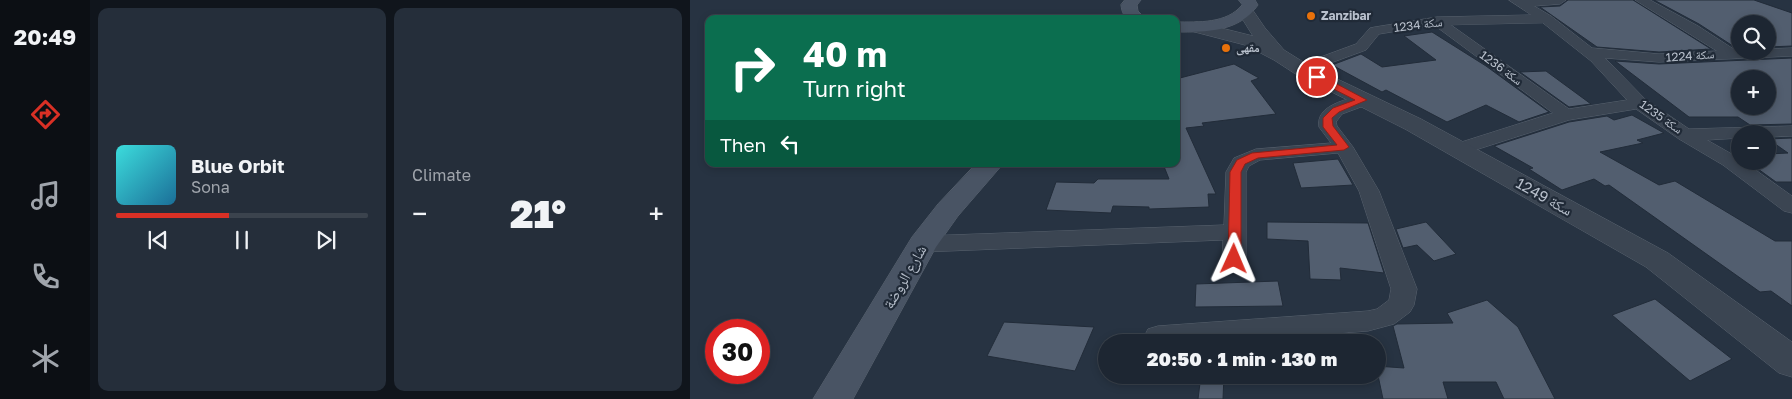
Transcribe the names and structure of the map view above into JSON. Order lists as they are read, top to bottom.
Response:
{
  "streets": {
    "main road": ["شارع الروضة"],
    "street": [
      "سكة 1234",
      "سكة 1224",
      "سكة 1236",
      "سكة 1235",
      "سكة 1249"
    ]
  },
  "crossings": [
    ["سكة 1234", "سكة 1236"],
    ["سكة 1234", "سكة 1235"],
    ["سكة 1234", "سكة 1249"],
    ["سكة 1224", "سكة 1235"]
  ],
  "places": ["Zanzibar", "مقهى"],
  "page": {
    "tabs": "20:49",
    "tile": "Climate",
    "map_buttons": ["+", "−"],
    "turn": ["40 m", "Turn right"],
    "then": "Then",
    "song": ["Blue Orbit", "Sona"],
    "heat": ["−", "21°", "+"],
    "limit": "30",
    "trip": "20:50 · 1 min · 130 m"
  }
}
